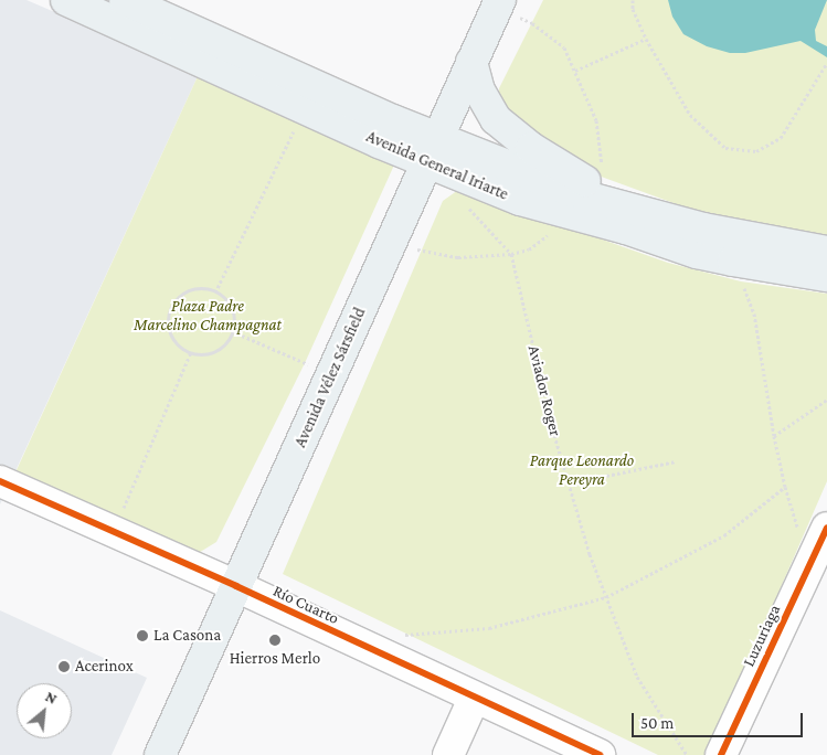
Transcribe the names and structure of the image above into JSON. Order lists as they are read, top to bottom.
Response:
{
  "streets": {
    "main road": ["Avenida General Iriarte", "Avenida Vélez Sársfield"],
    "street": ["Río Cuarto", "Luzuriaga"],
    "path": ["Aviador Roger"]
  },
  "crossings": [
    ["Avenida General Iriarte", "Avenida Vélez Sársfield"],
    ["Avenida General Iriarte", "Aviador Roger"],
    ["Avenida Vélez Sársfield", "Río Cuarto"]
  ],
  "parks": ["Plaza Padre Marcelino Champagnat", "Parque Leonardo Pereyra"],
  "places": ["La Casona", "Hierros Merlo", "Acerinox"],
  "scale_bar": "50 m",
  "north": "top right"
}
